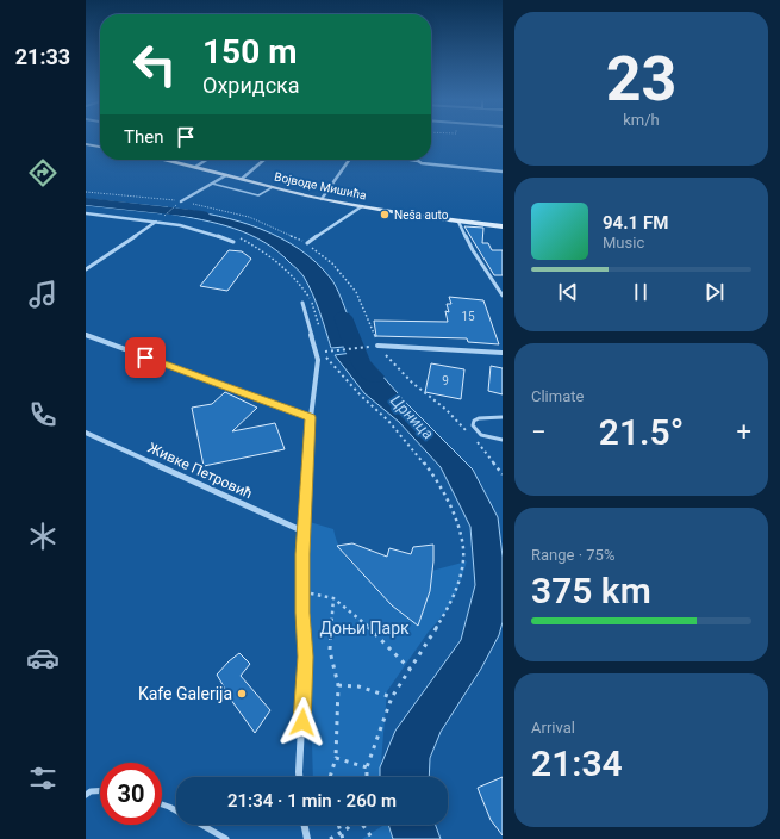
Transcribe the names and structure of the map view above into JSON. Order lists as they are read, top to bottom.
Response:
{
  "streets": {
    "main road": ["Војводе Мишића"],
    "street": ["Живке Петровић"]
  },
  "water": ["Црница"],
  "parks": ["Доњи Парк"],
  "places": ["Neša auto", "Kafe Galerija"],
  "house_numbers": ["15", "9"],
  "page": {
    "tabs": "21:33",
    "tile": [
      ["23", "km/h"],
      "Climate",
      ["Range · 75%", "375 km"],
      ["Arrival", "21:34"]
    ],
    "turn": ["150 m", "Охридска"],
    "then": "Then",
    "song": ["94.1 FM", "Music"],
    "heat": ["−", "21.5°", "+"],
    "limit": "30",
    "trip": "21:34 · 1 min · 260 m"
  }
}
